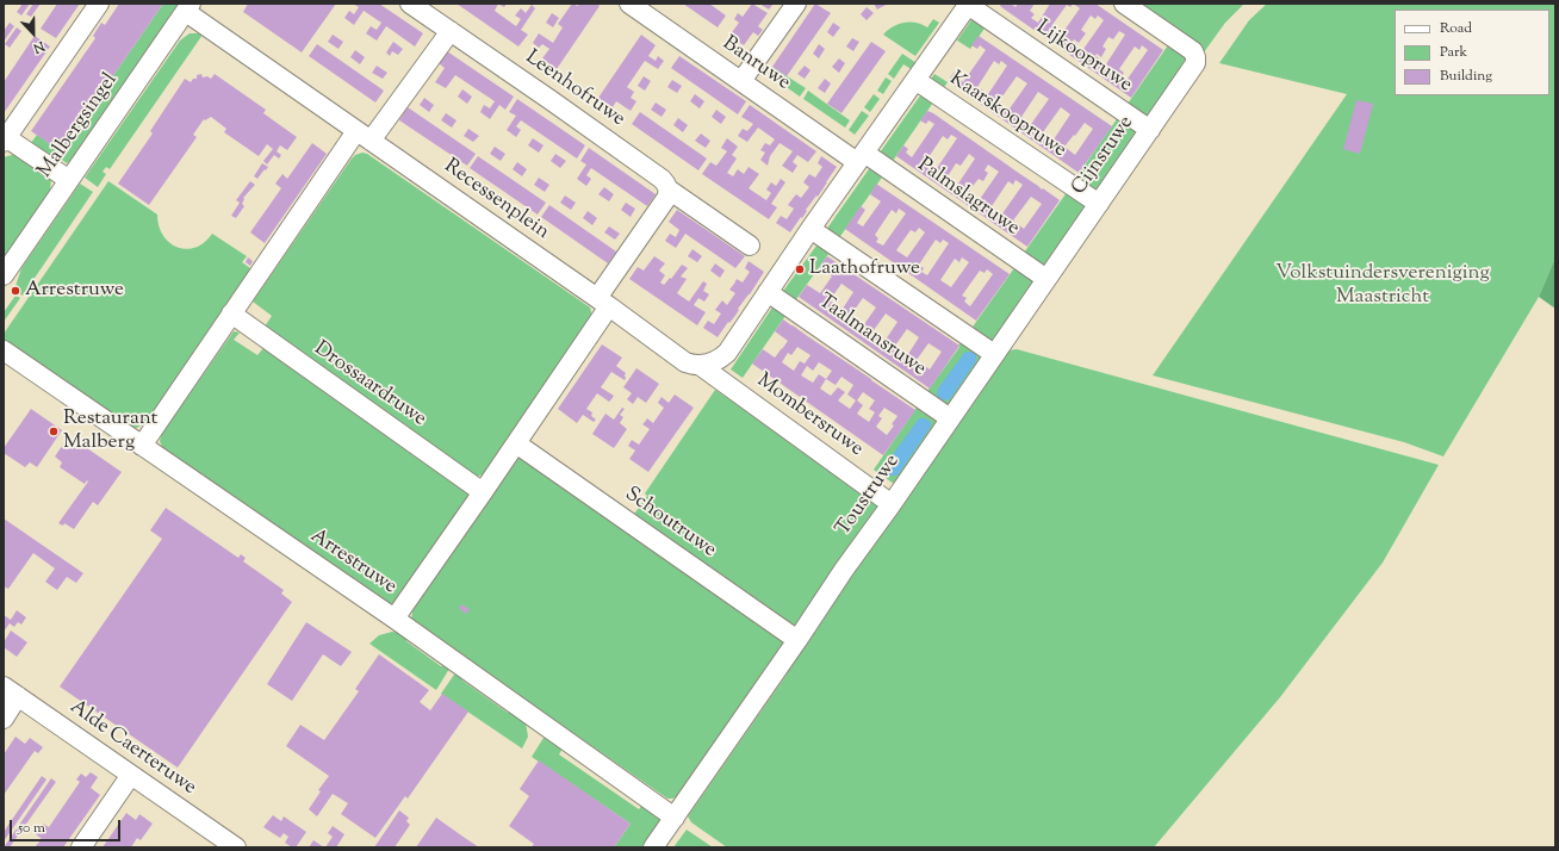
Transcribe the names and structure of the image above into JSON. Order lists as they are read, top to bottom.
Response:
{
  "streets": {
    "street": [
      "Lijkoopruwe",
      "Banruwe",
      "Leenhofruwe",
      "Kaarskoopruwe",
      "Malbergsingel",
      "Cijnsruwe",
      "Palmslagruwe",
      "Recessenplein",
      "Taalmansruwe",
      "Drossaardruwe",
      "Mombersruwe",
      "Toustruwe",
      "Schoutruwe",
      "Arrestruwe",
      "Alde Caerteruwe"
    ]
  },
  "crossings": [
    ["Lijkoopruwe", "Cijnsruwe"],
    ["Banruwe", "Palmslagruwe"],
    ["Kaarskoopruwe", "Cijnsruwe"],
    ["Malbergsingel", "Recessenplein"],
    ["Cijnsruwe", "Palmslagruwe"],
    ["Cijnsruwe", "Toustruwe"],
    ["Recessenplein", "Mombersruwe"],
    ["Taalmansruwe", "Toustruwe"],
    ["Mombersruwe", "Toustruwe"],
    ["Toustruwe", "Schoutruwe"],
    ["Toustruwe", "Arrestruwe"]
  ],
  "parks": ["Volkstuindersvereniging Maastricht"],
  "places": ["Laathofruwe", "Arrestruwe", "Restaurant Malberg"],
  "legend": ["Road", "Park", "Building"],
  "scale_bar": "50 m",
  "north": "bottom"
}
